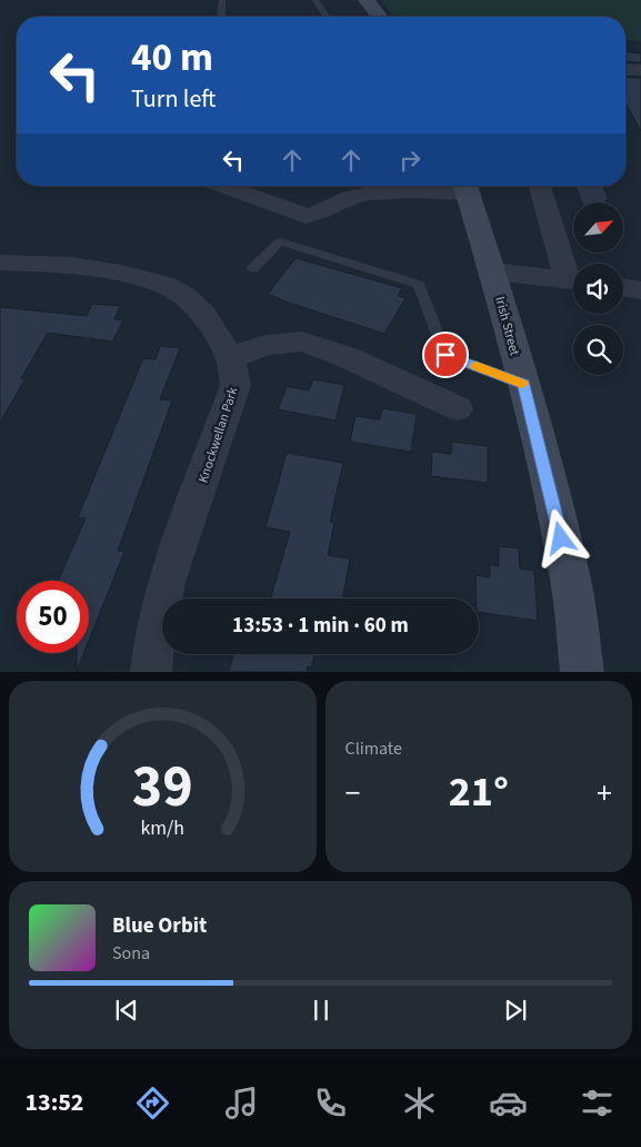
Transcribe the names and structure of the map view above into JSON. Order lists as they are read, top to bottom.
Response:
{
  "streets": {
    "main road": ["Irish Street"],
    "street": ["Knockwellan Park"]
  },
  "north": "top right",
  "page": {
    "turn": ["40 m", "Turn left"],
    "limit": "50",
    "trip": "13:53 · 1 min · 60 m",
    "tile": "Climate",
    "heat": ["−", "21°", "+"],
    "song": ["Blue Orbit", "Sona"],
    "tabs": "13:52",
    "gauge": ["39", "km/h"]
  }
}
